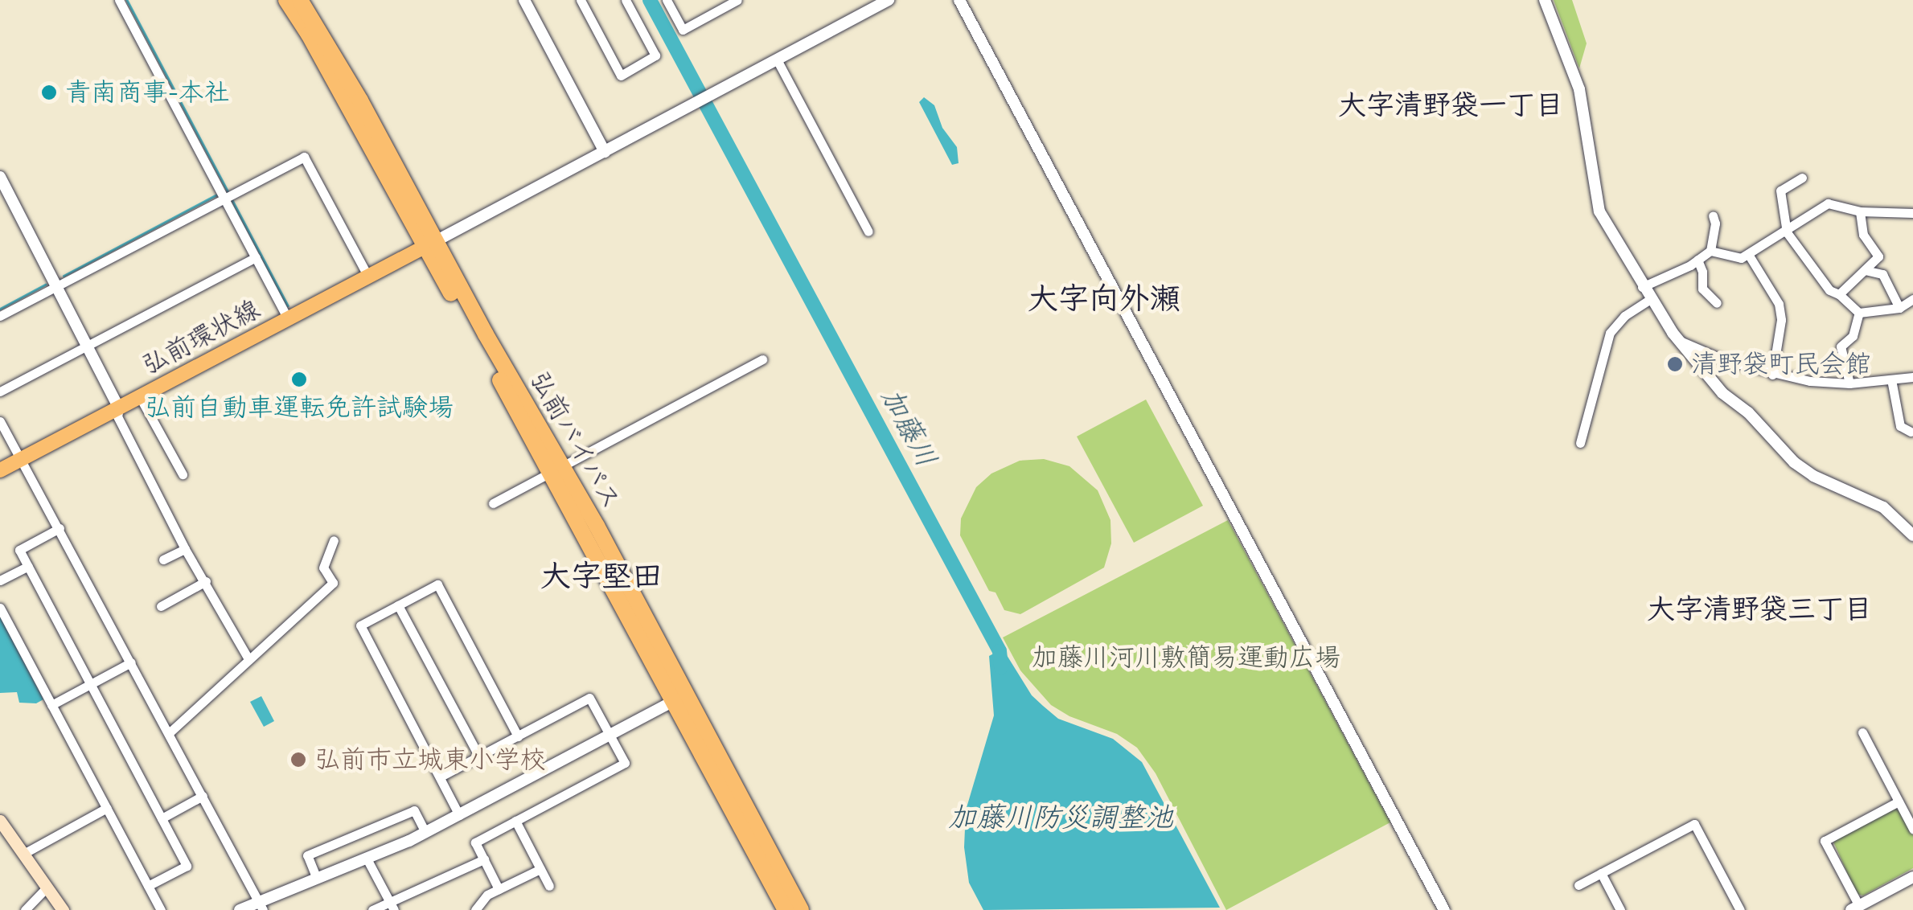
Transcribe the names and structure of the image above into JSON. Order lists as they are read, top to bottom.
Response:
{
  "streets": {
    "highway": ["弘前バイパス"],
    "main road": ["弘前環状線"]
  },
  "crossings": [
    ["弘前環状線", "弘前バイパス"]
  ],
  "districts": [
    "大字清野袋一丁目",
    "大字向外瀬",
    "大字堅田",
    "大字清野袋三丁目"
  ],
  "water": ["加藤川", "加藤川防災調整池"],
  "parks": ["加藤川河川敷簡易運動広場"],
  "places": [
    "青南商事-本社",
    "清野袋町民会館",
    "弘前自動車運転免許試験場",
    "弘前市立城東小学校"
  ]
}
